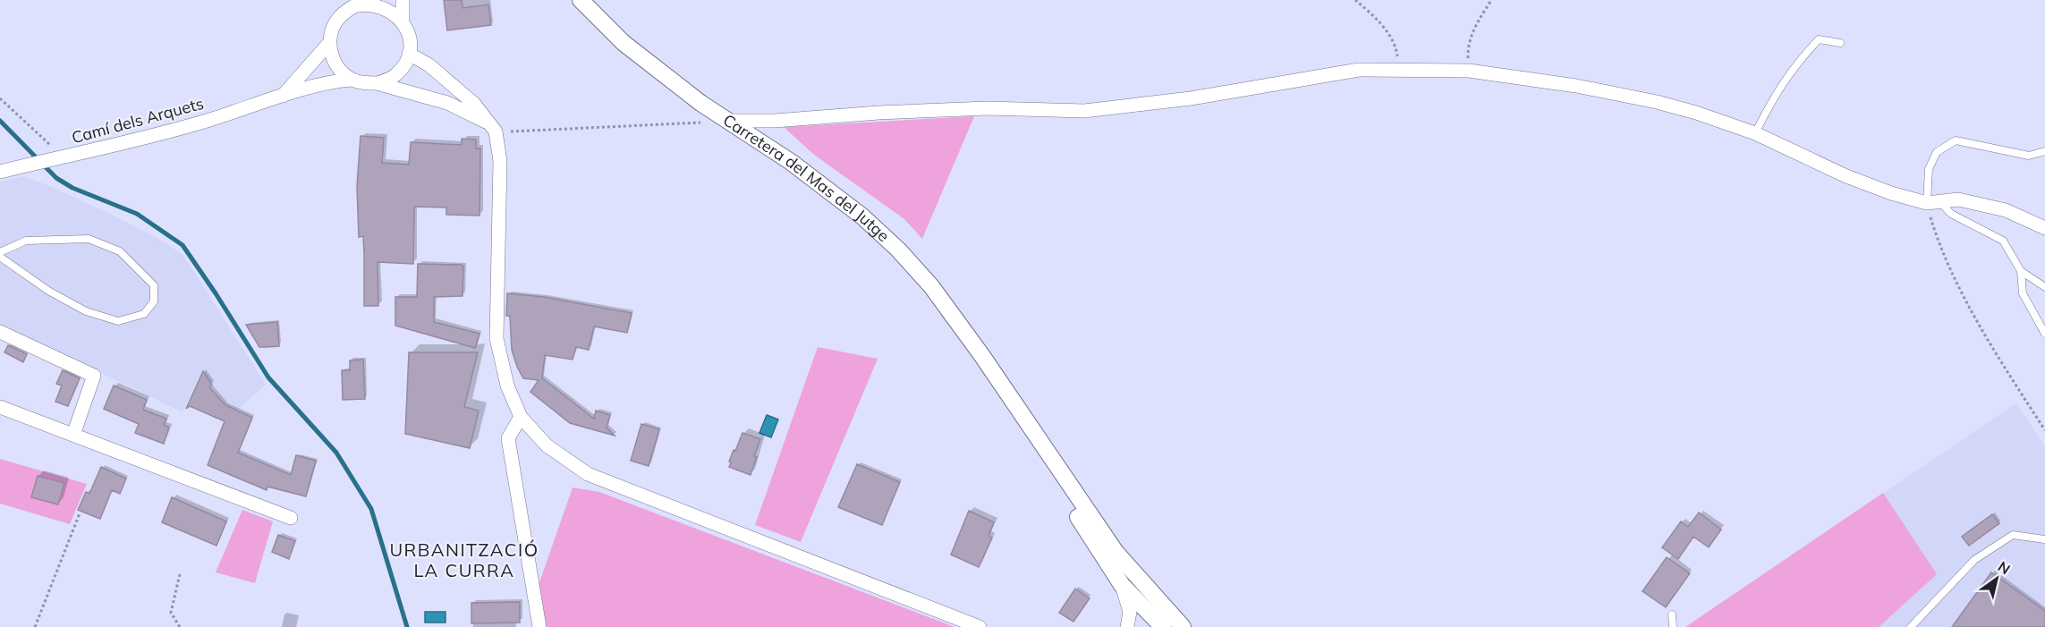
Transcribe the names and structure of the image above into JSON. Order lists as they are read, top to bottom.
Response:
{
  "streets": {
    "street": ["Camí dels Arquets", "Carretera del Mas del Jutge"]
  },
  "districts": ["URBANITZACIÓ LA CURRA"],
  "north": "top right"
}
